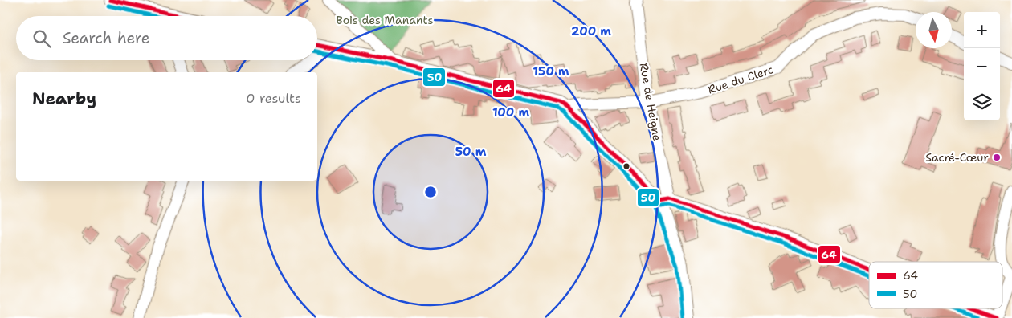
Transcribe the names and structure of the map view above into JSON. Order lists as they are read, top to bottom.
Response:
{
  "streets": {
    "street": ["Rue du Clerc", "Rue de Heigne"]
  },
  "crossings": [
    ["Rue du Clerc", "Rue de Heigne"]
  ],
  "parks": ["Bois des Manants"],
  "places": ["Sacré-Cœur"],
  "lines": ["transit line 64", "transit line 50"],
  "legend": ["64", "50"],
  "north": "bottom",
  "page": {
    "map_buttons": ["+", "−"],
    "search": "Search here",
    "heading": ["Nearby", "0 results"]
  },
  "rings": [
    "200 m",
    "150 m",
    "100 m",
    "50 m"
  ]
}
